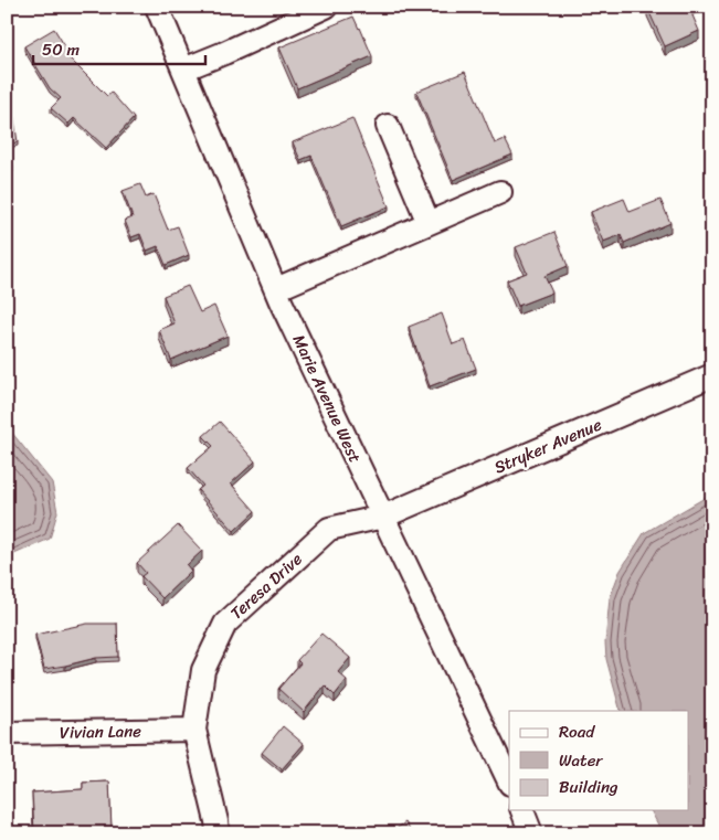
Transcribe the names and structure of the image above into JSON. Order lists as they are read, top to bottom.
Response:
{
  "streets": {
    "street": [
      "Marie Avenue West",
      "Stryker Avenue",
      "Teresa Drive",
      "Vivian Lane"
    ]
  },
  "crossings": [
    ["Marie Avenue West", "Stryker Avenue"],
    ["Marie Avenue West", "Teresa Drive"],
    ["Stryker Avenue", "Teresa Drive"],
    ["Teresa Drive", "Vivian Lane"]
  ],
  "legend": ["Road", "Water", "Building"],
  "scale_bar": "50 m"
}
